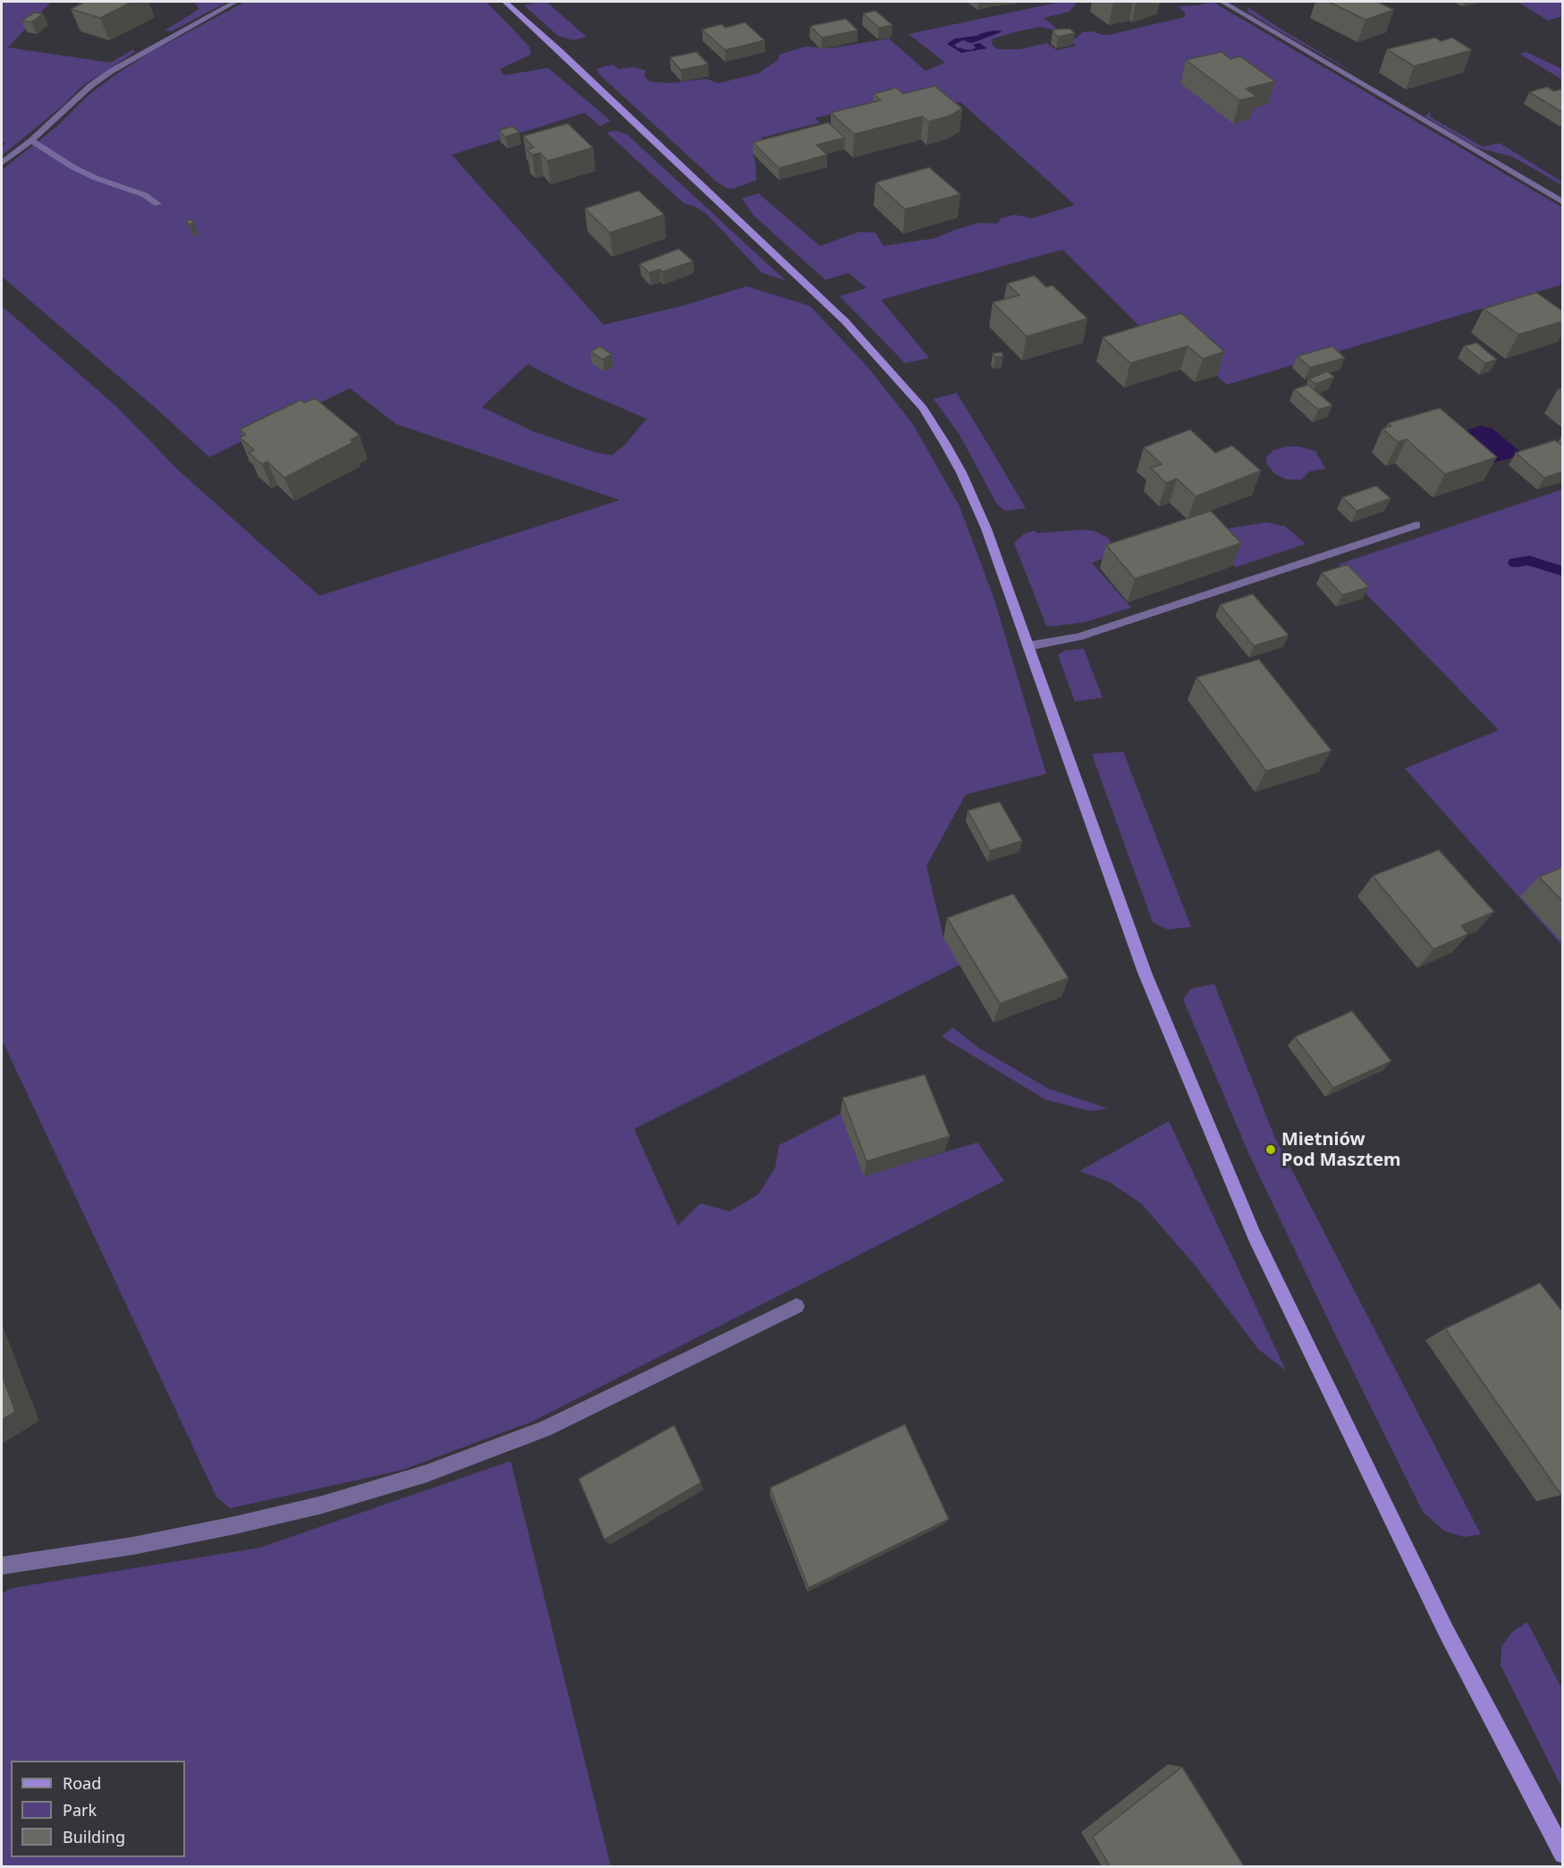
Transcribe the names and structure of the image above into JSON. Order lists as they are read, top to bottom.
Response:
{
  "places": ["Mietniów Pod Masztem"],
  "legend": ["Road", "Park", "Building"]
}
